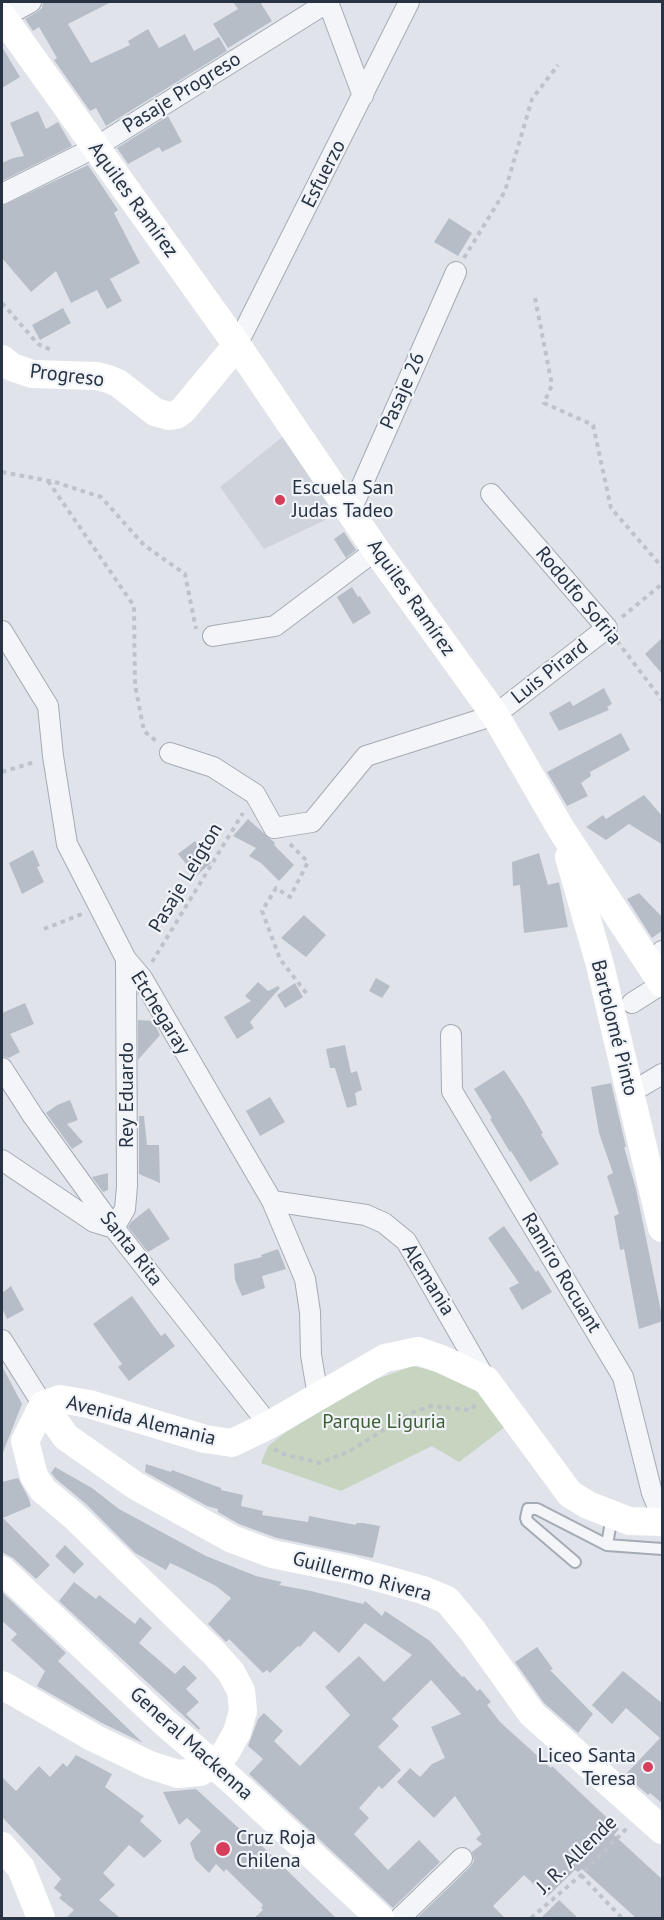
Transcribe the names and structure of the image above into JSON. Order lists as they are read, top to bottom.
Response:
{
  "streets": {
    "street": [
      "Pasaje Progreso",
      "Esfuerzo",
      "Aquiles Ramírez",
      "Progreso",
      "Pasaje 26",
      "Rodolfo Sofria",
      "Luis Pirard",
      "Etchegaray",
      "Bartolomé Pinto",
      "Rey Eduardo",
      "Santa Rita",
      "Ramiro Rocuant",
      "Alemania",
      "Avenida Alemania",
      "Guillermo Rivera",
      "General Mackenna"
    ],
    "path": ["Pasaje Leigton", "J. R. Allende"]
  },
  "crossings": [
    ["Pasaje Progreso", "Aquiles Ramírez"],
    ["Esfuerzo", "Aquiles Ramírez"],
    ["Esfuerzo", "Progreso"],
    ["Aquiles Ramírez", "Progreso"],
    ["Aquiles Ramírez", "Pasaje 26"],
    ["Aquiles Ramírez", "Luis Pirard"],
    ["Aquiles Ramírez", "Bartolomé Pinto"],
    ["Rodolfo Sofria", "Luis Pirard"],
    ["Pasaje Leigton", "Etchegaray"],
    ["Etchegaray", "Rey Eduardo"],
    ["Etchegaray", "Alemania"],
    ["Etchegaray", "Avenida Alemania"],
    ["Rey Eduardo", "Santa Rita"],
    ["Santa Rita", "Avenida Alemania"],
    ["Ramiro Rocuant", "Avenida Alemania"],
    ["Alemania", "Avenida Alemania"],
    ["Avenida Alemania", "Guillermo Rivera"],
    ["Avenida Alemania", "General Mackenna"],
    ["Guillermo Rivera", "J. R. Allende"]
  ],
  "parks": ["Parque Liguria"],
  "places": ["Escuela San Judas Tadeo", "Liceo Santa Teresa", "Cruz Roja Chilena"]
}
